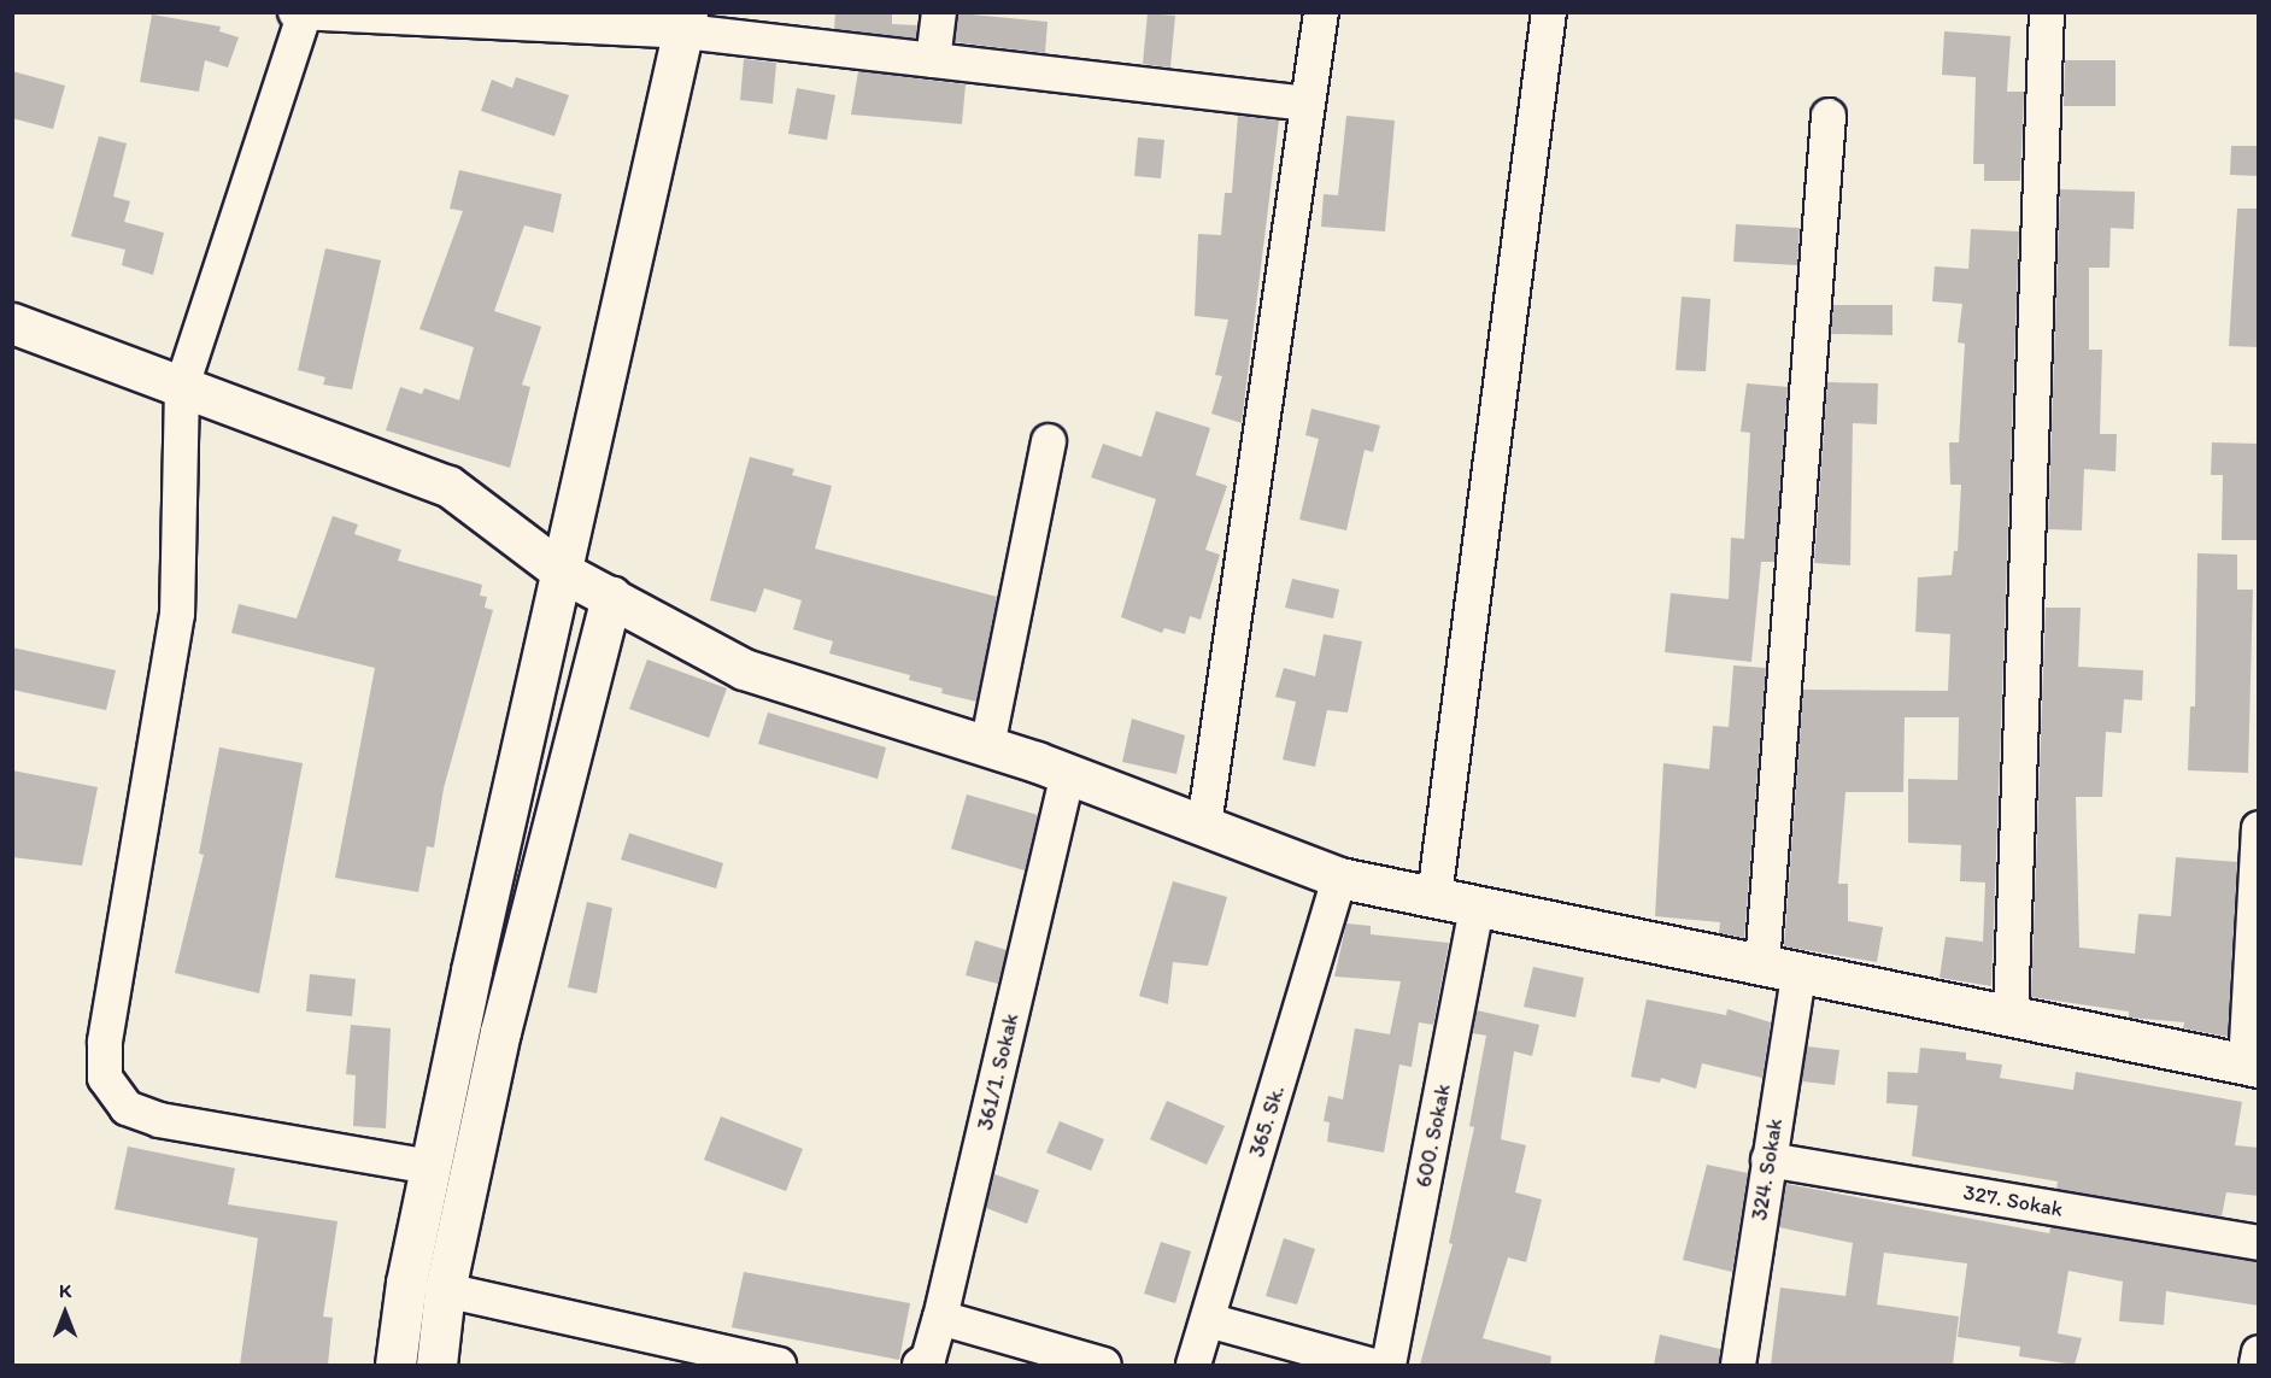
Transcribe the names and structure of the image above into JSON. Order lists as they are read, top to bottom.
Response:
{
  "streets": {
    "street": [
      "361/1. Sokak",
      "365. Sk.",
      "600. Sokak",
      "324. Sokak",
      "327. Sokak"
    ]
  },
  "crossings": [
    ["324. Sokak", "327. Sokak"]
  ],
  "north": "top"
}
